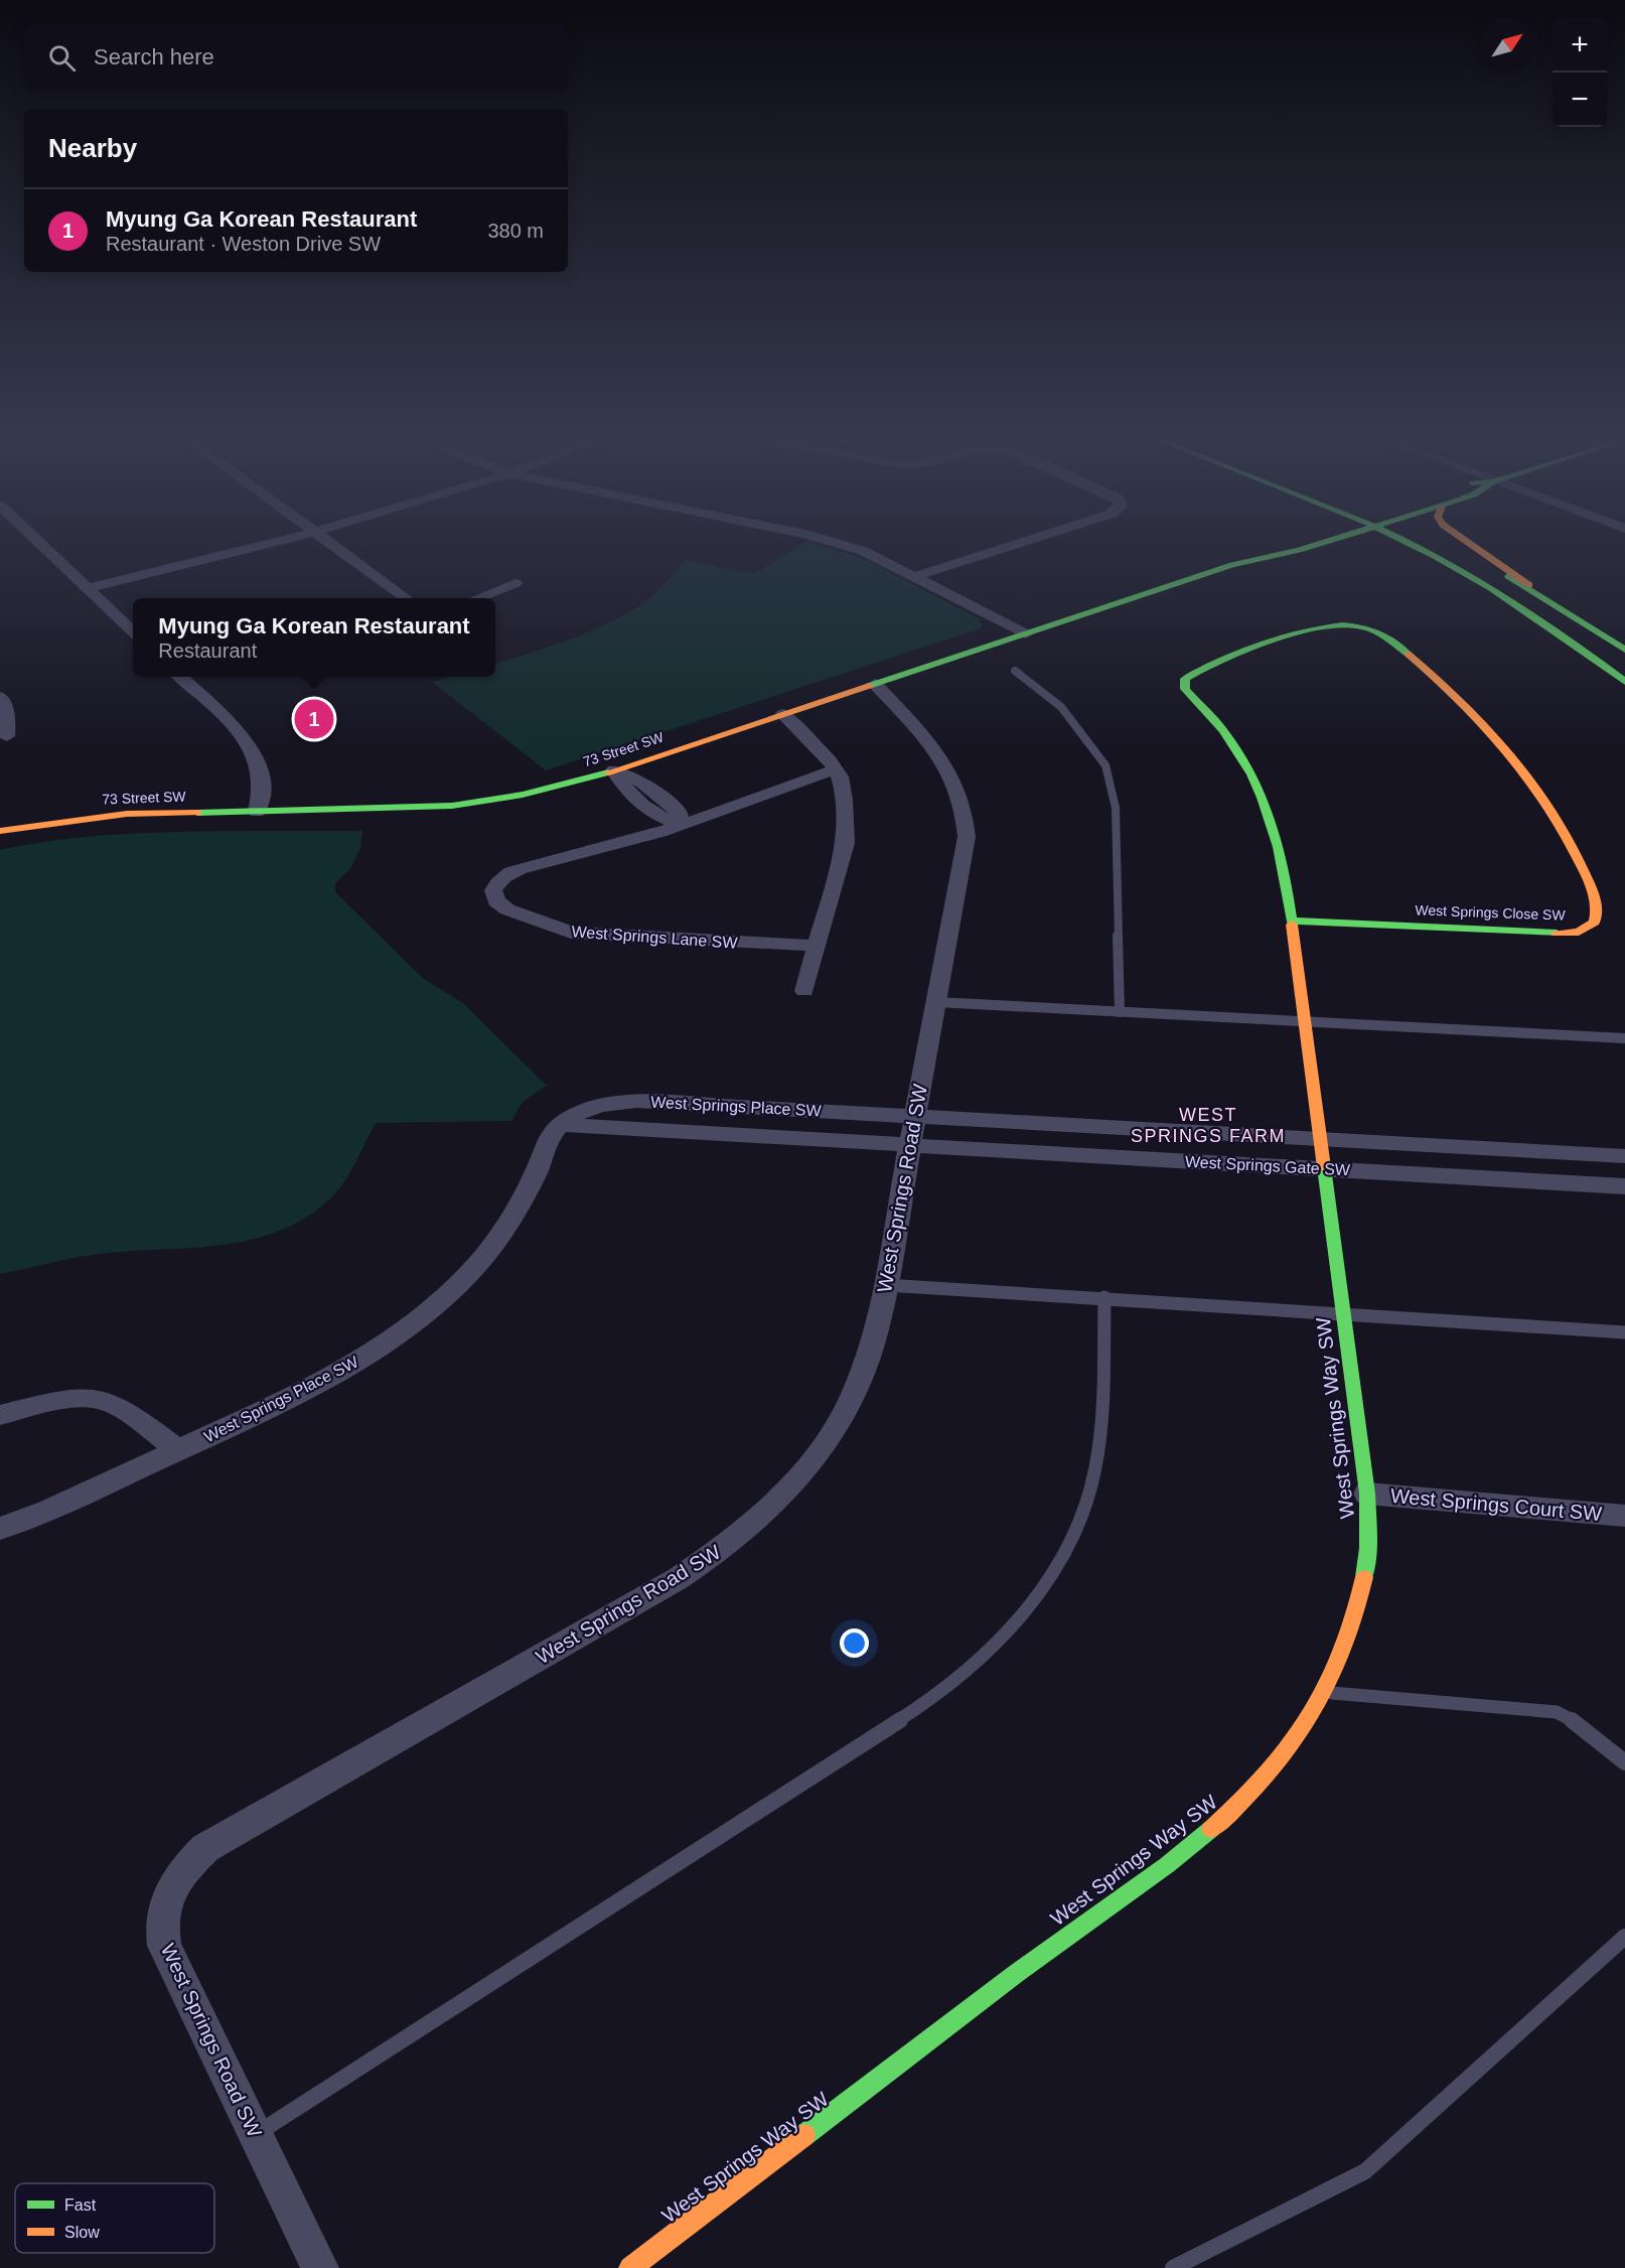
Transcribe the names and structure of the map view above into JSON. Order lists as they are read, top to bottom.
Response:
{
  "streets": {
    "street": [
      "73 Street SW",
      "West Springs Close SW",
      "West Springs Lane SW",
      "West Springs Place SW",
      "West Springs Gate SW",
      "West Springs Road SW",
      "West Springs Way SW",
      "West Springs Court SW"
    ]
  },
  "crossings": [
    ["73 Street SW", "West Springs Road SW"],
    ["West Springs Close SW", "West Springs Gate SW"],
    ["West Springs Close SW", "West Springs Way SW"],
    ["West Springs Place SW", "West Springs Gate SW"],
    ["West Springs Place SW", "West Springs Road SW"],
    ["West Springs Gate SW", "West Springs Road SW"],
    ["West Springs Gate SW", "West Springs Way SW"],
    ["West Springs Way SW", "West Springs Court SW"]
  ],
  "districts": ["WEST SPRINGS FARM"],
  "legend": ["Fast", "Slow"],
  "north": "top right",
  "page": {
    "map_buttons": ["+", "−"],
    "search": "Search here",
    "heading": "Nearby",
    "list": [
      {
        "mark": "1",
        "name": "Myung Ga Korean Restaurant",
        "note": "Restaurant · Weston Drive SW",
        "value": "380 m"
      }
    ],
    "popup": ["Myung Ga Korean Restaurant", "Restaurant"],
    "pins": "1"
  }
}
